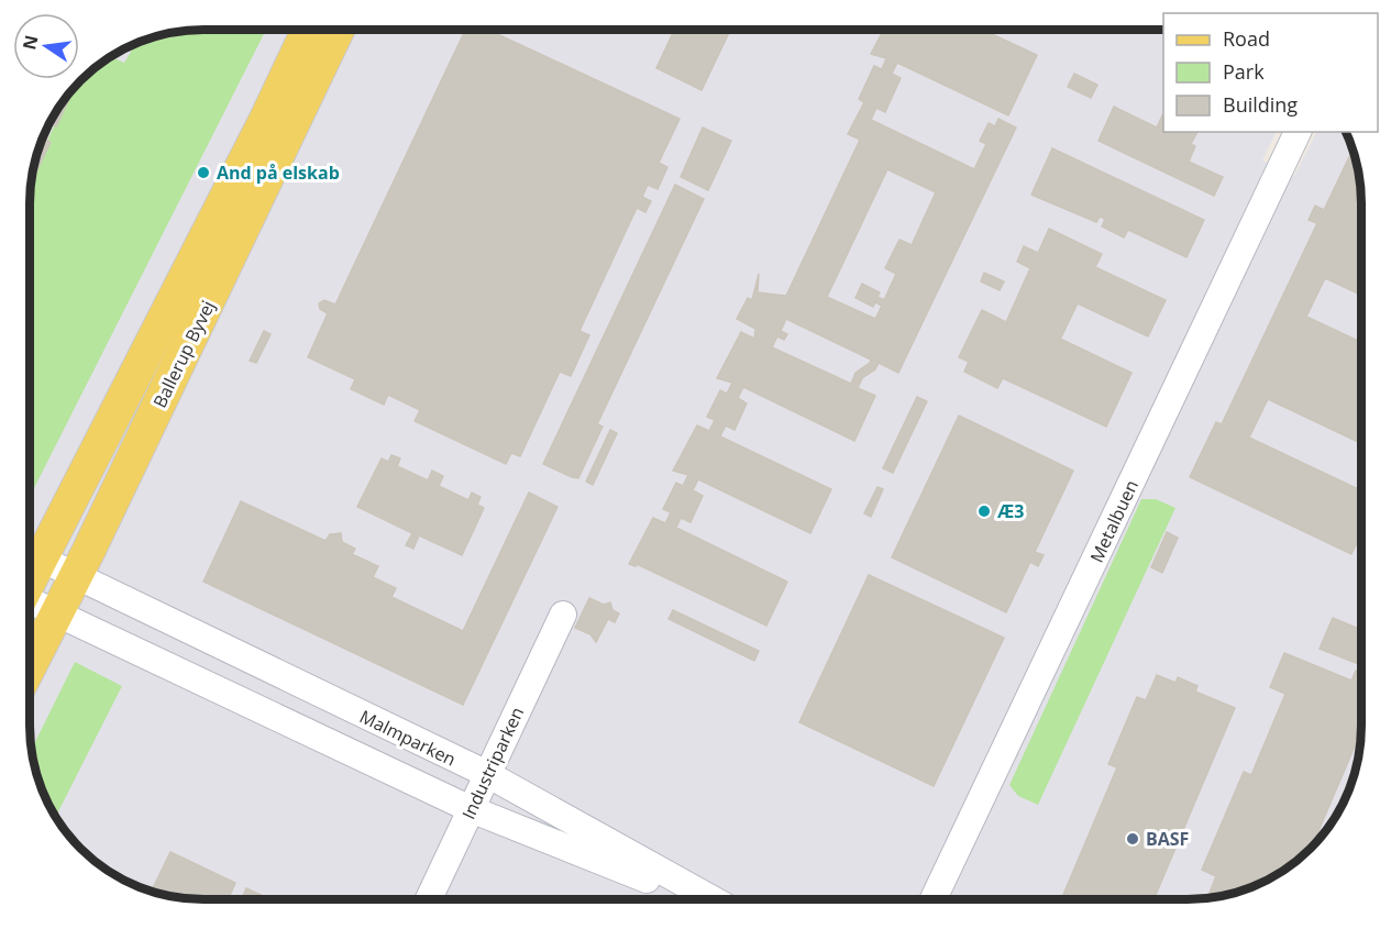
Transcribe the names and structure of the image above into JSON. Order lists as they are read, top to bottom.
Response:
{
  "streets": {
    "main road": ["Ballerup Byvej"],
    "street": ["Metalbuen", "Malmparken", "Industriparken"]
  },
  "crossings": [
    ["Ballerup Byvej", "Malmparken"],
    ["Malmparken", "Industriparken"]
  ],
  "places": ["And på elskab", "Æ3", "BASF"],
  "legend": ["Road", "Park", "Building"],
  "north": "left"
}
